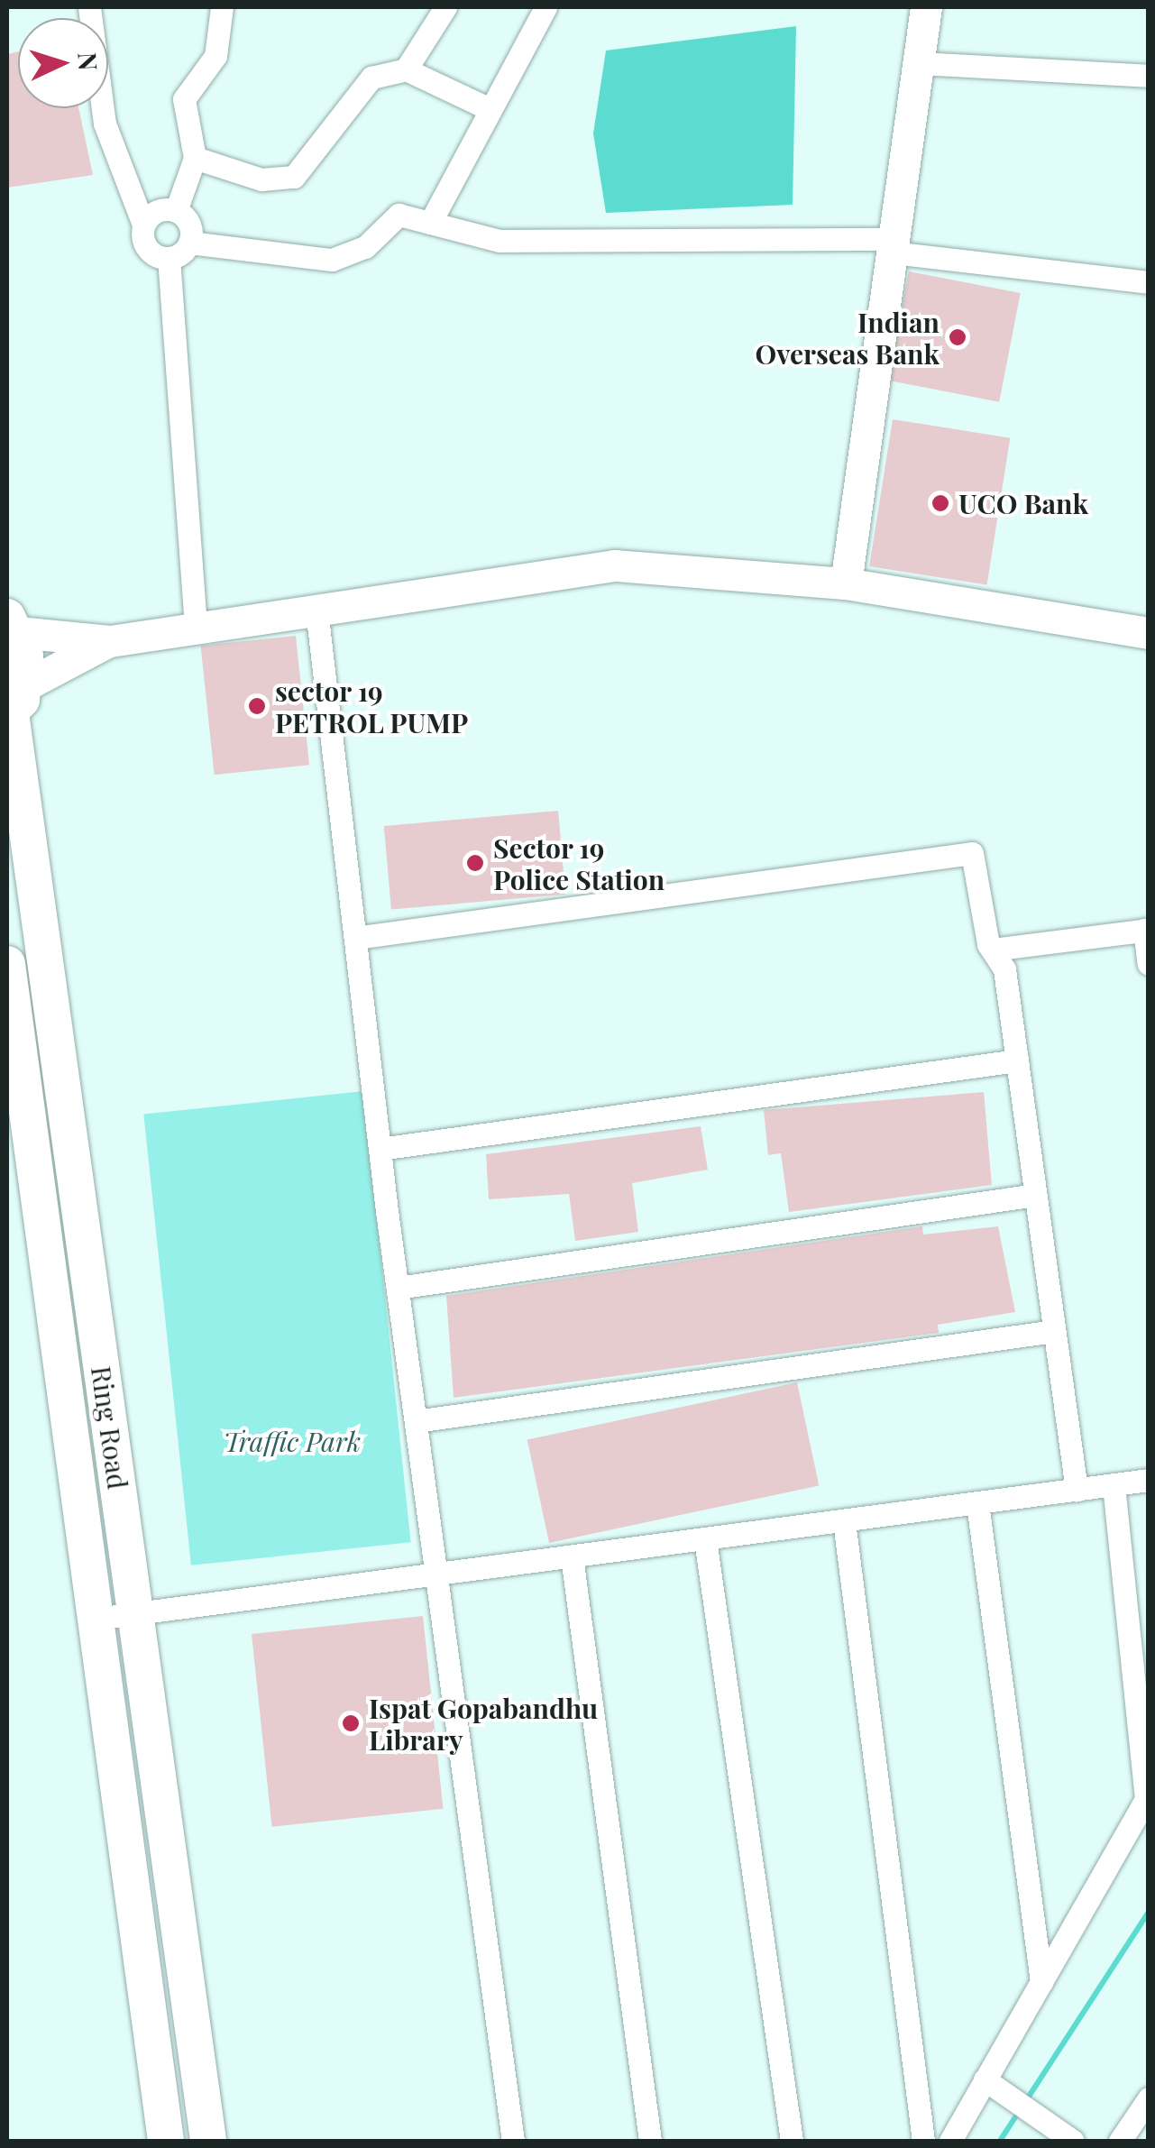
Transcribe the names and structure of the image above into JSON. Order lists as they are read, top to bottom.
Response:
{
  "streets": {
    "main road": ["Ring Road"]
  },
  "parks": ["Traffic Park"],
  "places": [
    "Indian Overseas Bank",
    "UCO Bank",
    "sector 19 PETROL PUMP",
    "Sector 19 Police Station",
    "Ispat Gopabandhu Library"
  ],
  "north": "right"
}
